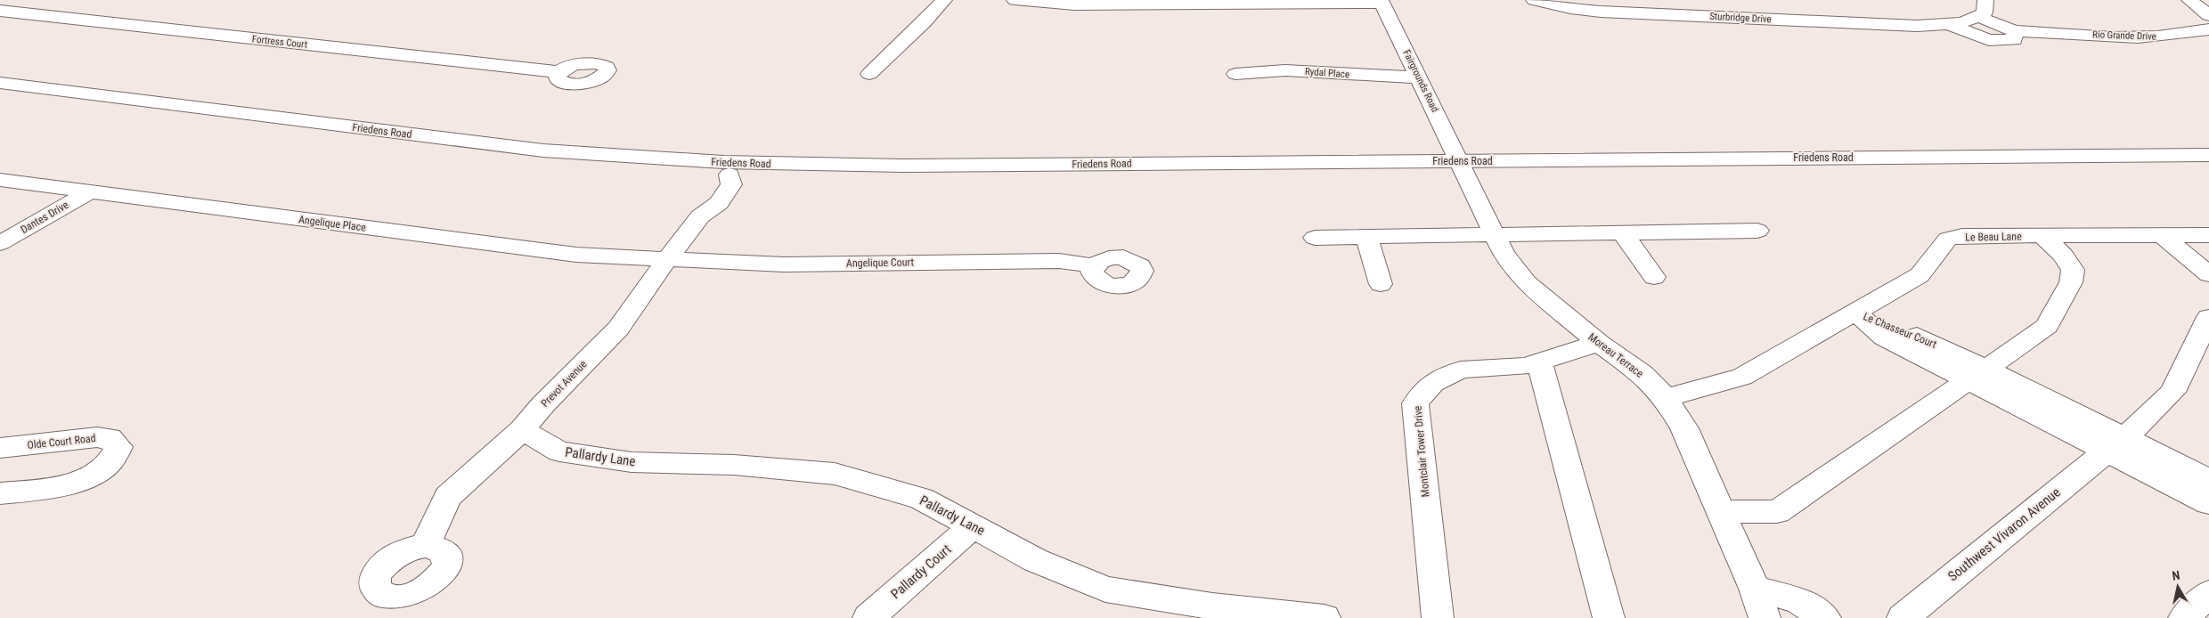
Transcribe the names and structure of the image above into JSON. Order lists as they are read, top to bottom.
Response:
{
  "streets": {
    "street": [
      "Sturbridge Drive",
      "Rio Grande Drive",
      "Fortress Court",
      "Rydal Place",
      "Fairgrounds Road",
      "Friedens Road",
      "Dantes Drive",
      "Angelique Place",
      "Le Beau Lane",
      "Angelique Court",
      "Le Chasseur Court",
      "Moreau Terrace",
      "Prevot Avenue",
      "Olde Court Road",
      "Montclair Tower Drive",
      "Pallardy Lane",
      "Southwest Vivaron Avenue",
      "Pallardy Court"
    ]
  },
  "crossings": [
    ["Sturbridge Drive", "Rio Grande Drive"],
    ["Rydal Place", "Fairgrounds Road"],
    ["Fairgrounds Road", "Friedens Road"],
    ["Fairgrounds Road", "Moreau Terrace"],
    ["Friedens Road", "Moreau Terrace"],
    ["Friedens Road", "Prevot Avenue"],
    ["Dantes Drive", "Angelique Place"],
    ["Angelique Place", "Angelique Court"],
    ["Angelique Place", "Prevot Avenue"],
    ["Le Beau Lane", "Le Chasseur Court"],
    ["Le Beau Lane", "Moreau Terrace"],
    ["Angelique Court", "Prevot Avenue"],
    ["Le Chasseur Court", "Southwest Vivaron Avenue"],
    ["Moreau Terrace", "Montclair Tower Drive"],
    ["Prevot Avenue", "Pallardy Lane"],
    ["Pallardy Lane", "Pallardy Court"]
  ],
  "north": "top"
}
